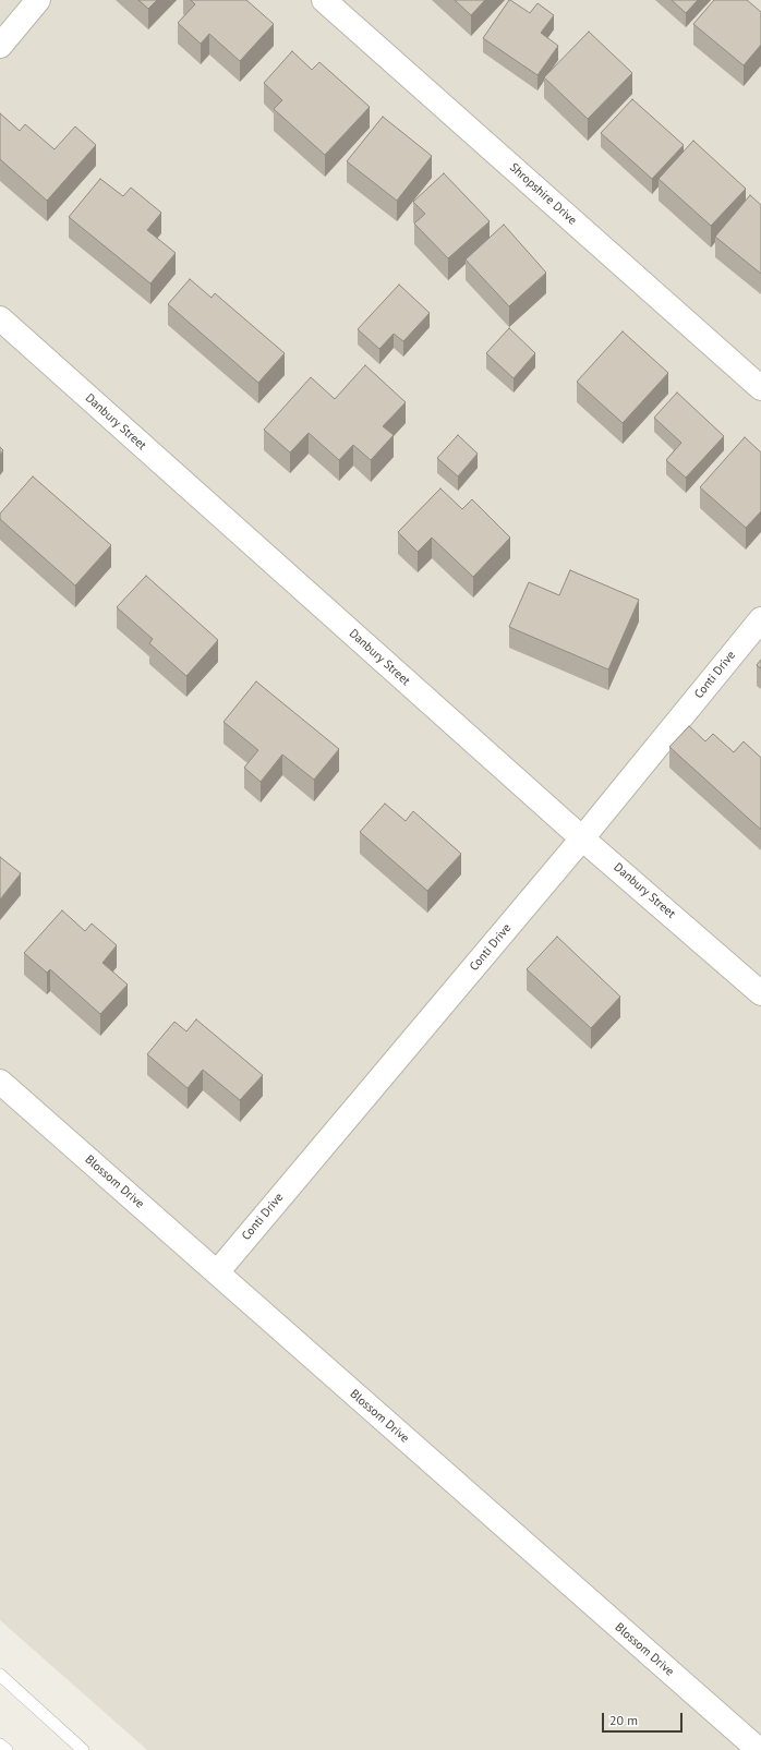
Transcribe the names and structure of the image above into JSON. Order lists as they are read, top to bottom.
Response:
{
  "streets": {
    "street": [
      "Shropshire Drive",
      "Danbury Street",
      "Conti Drive",
      "Blossom Drive"
    ]
  },
  "crossings": [
    ["Danbury Street", "Conti Drive"],
    ["Conti Drive", "Blossom Drive"]
  ],
  "scale_bar": "20 m"
}
